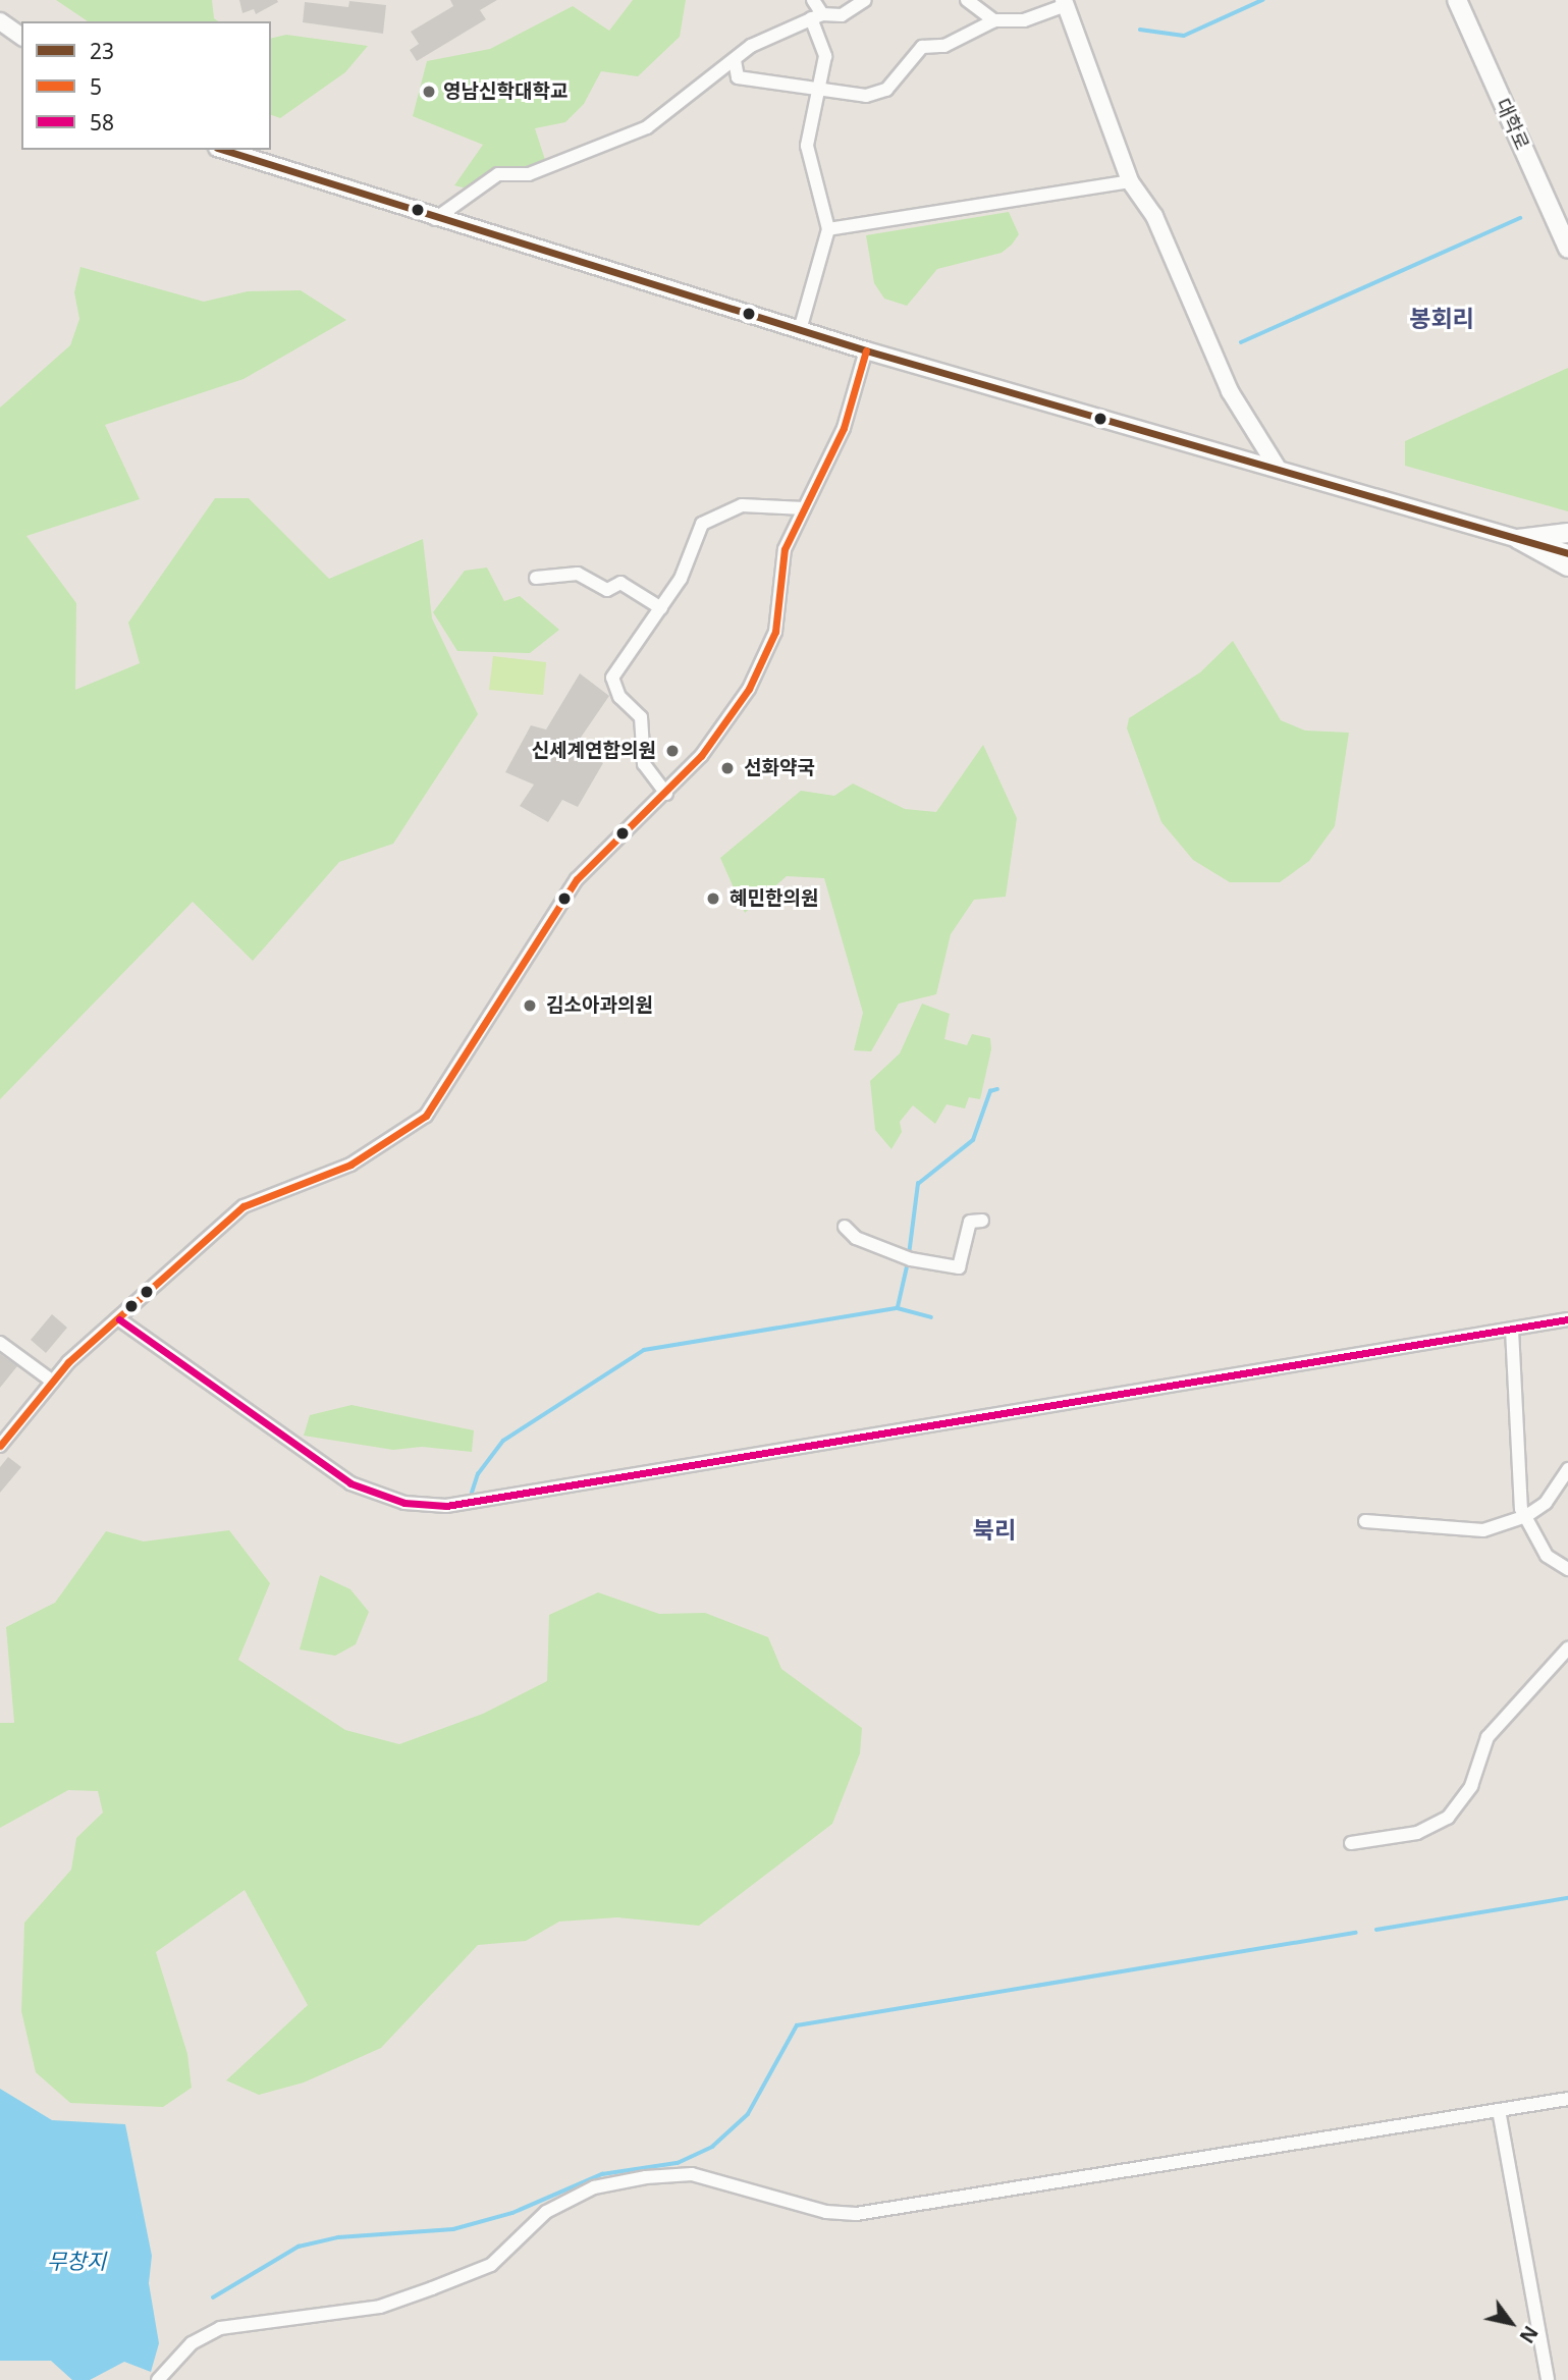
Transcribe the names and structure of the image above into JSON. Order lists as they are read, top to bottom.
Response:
{
  "streets": {
    "main road": ["대학로"]
  },
  "districts": ["봉회리", "북리"],
  "water": ["무창지"],
  "places": [
    "영남신학대학교",
    "신세계연합의원",
    "선화약국",
    "혜민한의원",
    "김소아과의원"
  ],
  "lines": ["transit line 23", "transit line 5", "transit line 58"],
  "legend": ["23", "5", "58"],
  "north": "bottom right"
}
